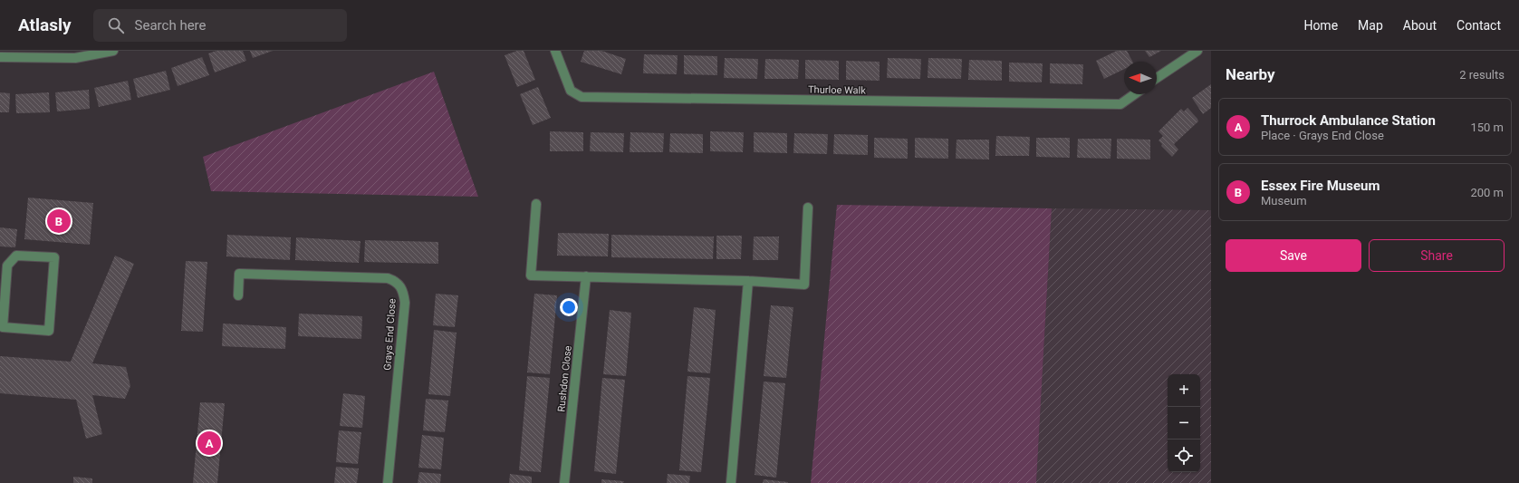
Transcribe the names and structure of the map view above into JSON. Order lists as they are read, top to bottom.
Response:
{
  "streets": {
    "street": ["Thurloe Walk", "Grays End Close", "Rushdon Close"]
  },
  "north": "left",
  "page": {
    "header": "Atlasly",
    "search": "Search here",
    "nav": [
      "Home",
      "Map",
      "About",
      "Contact"
    ],
    "heading": ["Nearby", "2 results"],
    "list": [
      {
        "mark": "A",
        "name": "Thurrock Ambulance Station",
        "note": "Place · Grays End Close",
        "value": "150 m"
      },
      {
        "mark": "B",
        "name": "Essex Fire Museum",
        "note": "Museum",
        "value": "200 m"
      }
    ],
    "pins": ["B", "A"],
    "buttons": ["Save", "Share"],
    "map_buttons": ["+", "−"]
  }
}
